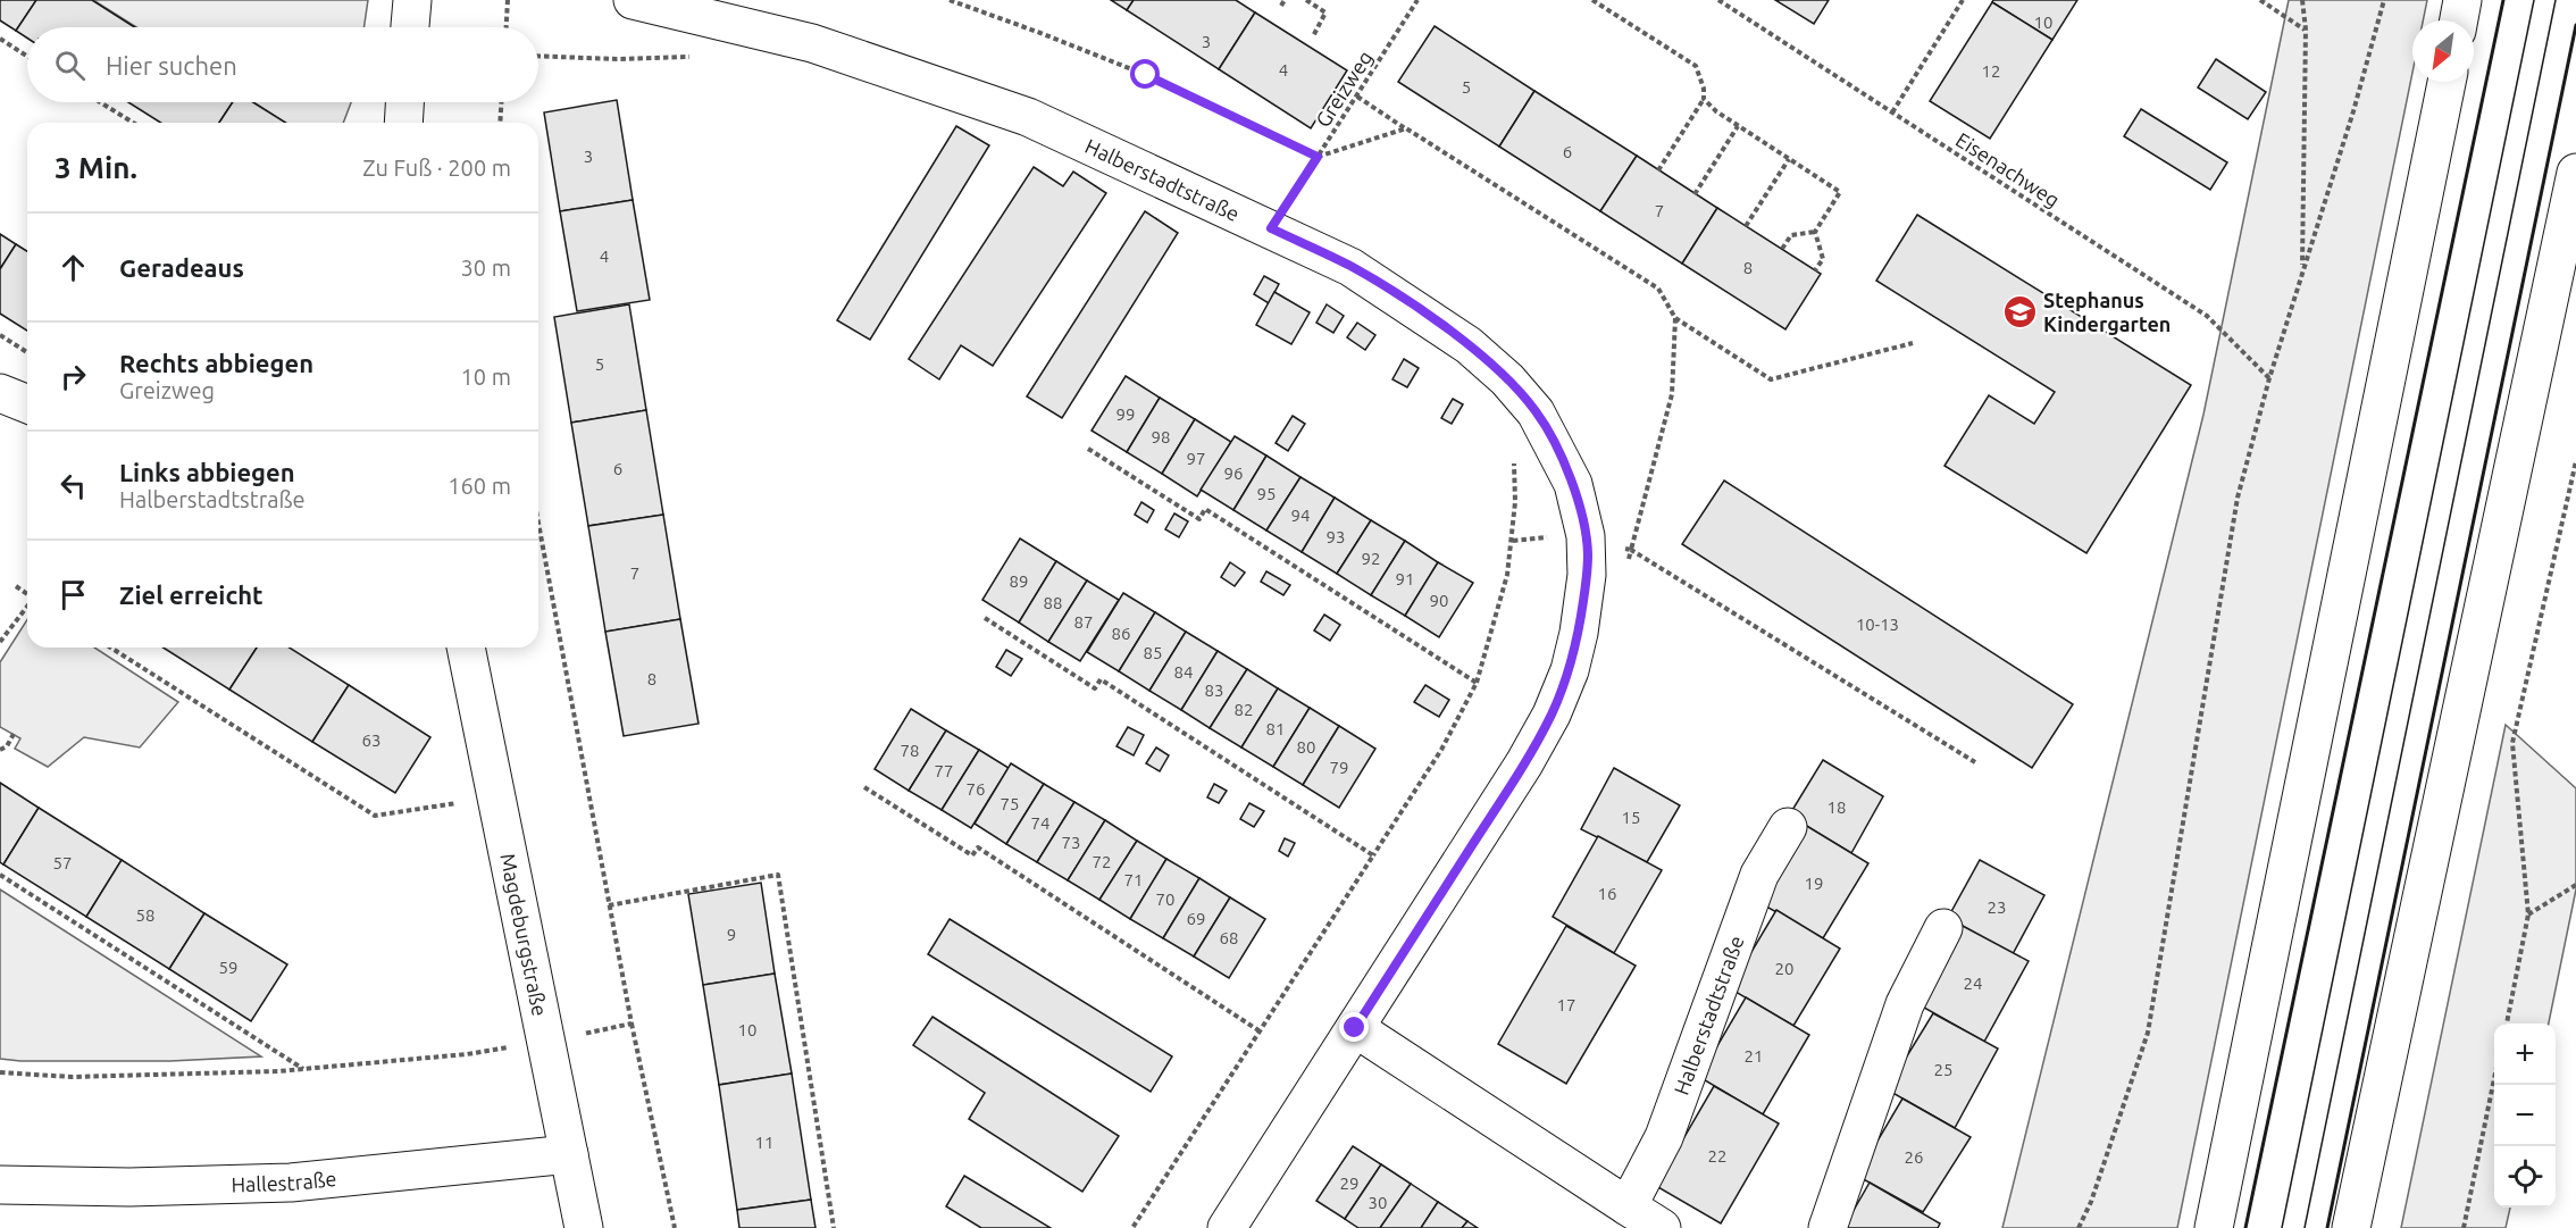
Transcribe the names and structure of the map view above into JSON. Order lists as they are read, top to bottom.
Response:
{
  "streets": {
    "main road": ["Halberstadtstraße", "Magdeburgstraße", "Hallestraße"],
    "path": ["Greizweg", "Eisenachweg"]
  },
  "crossings": [
    ["Greizweg", "Halberstadtstraße"],
    ["Magdeburgstraße", "Hallestraße"]
  ],
  "places": {
    "school or university": ["Stephanus Kindergarten"]
  },
  "house_numbers": [
    "10",
    "3",
    "4",
    "12",
    "5",
    "6",
    "3",
    "7",
    "4",
    "8",
    "5",
    "99",
    "98",
    "97",
    "6",
    "96",
    "95",
    "94",
    "93",
    "92",
    "7",
    "91",
    "89",
    "90",
    "88",
    "87",
    "10-13",
    "86",
    "85",
    "84",
    "8",
    "83",
    "82",
    "81",
    "63",
    "80",
    "78",
    "79",
    "77",
    "76",
    "75",
    "18",
    "15",
    "74",
    "73",
    "72",
    "57",
    "71",
    "19",
    "16",
    "70",
    "23",
    "58",
    "69",
    "9",
    "68",
    "59",
    "20",
    "24",
    "17",
    "10",
    "21",
    "25",
    "11",
    "22",
    "26",
    "29",
    "30"
  ],
  "north": "bottom left",
  "page": {
    "search": "Hier suchen",
    "heading": ["3 Min.", "Zu Fuß · 200 m"],
    "list": [
      ["Geradeaus", "30 m"],
      ["Rechts abbiegen", "Greizweg", "10 m"],
      ["Links abbiegen", "Halberstadtstraße", "160 m"],
      "Ziel erreicht"
    ],
    "map_buttons": ["+", "−"]
  }
}
